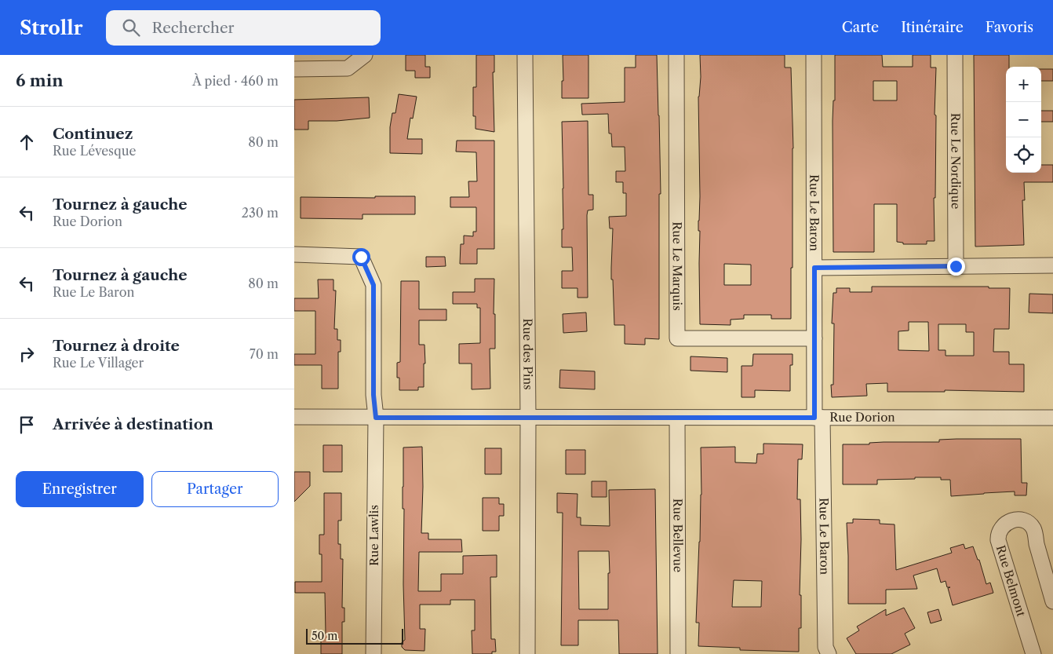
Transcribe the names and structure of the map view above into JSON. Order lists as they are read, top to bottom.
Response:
{
  "streets": {
    "street": [
      "Rue Le Nordique",
      "Rue Le Baron",
      "Rue Le Marquis",
      "Rue des Pins",
      "Rue Dorion",
      "Rue Lawlis",
      "Rue Bellevue",
      "Rue Belmont"
    ]
  },
  "crossings": [
    ["Rue Le Baron", "Rue Le Marquis"],
    ["Rue Le Baron", "Rue Dorion"],
    ["Rue des Pins", "Rue Dorion"],
    ["Rue Dorion", "Rue Lawlis"],
    ["Rue Dorion", "Rue Bellevue"]
  ],
  "scale_bar": "50 m",
  "page": {
    "header": "Strollr",
    "search": "Rechercher",
    "nav": ["Carte", "Itinéraire", "Favoris"],
    "heading": ["6 min", "À pied · 460 m"],
    "map_buttons": ["+", "−"],
    "list": [
      ["Continuez", "Rue Lévesque", "80 m"],
      ["Tournez à gauche", "Rue Dorion", "230 m"],
      ["Tournez à gauche", "Rue Le Baron", "80 m"],
      ["Tournez à droite", "Rue Le Villager", "70 m"],
      "Arrivée à destination"
    ],
    "buttons": ["Enregistrer", "Partager"],
    "scale": "50 m"
  }
}
